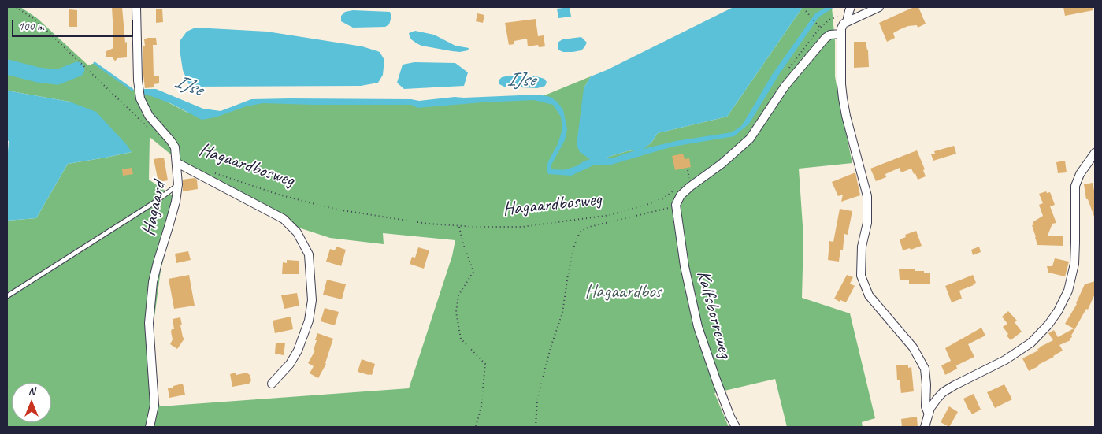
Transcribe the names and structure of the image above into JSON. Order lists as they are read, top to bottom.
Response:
{
  "streets": {
    "street": ["Hagaard", "Kalfsborreweg"],
    "path": ["Hagaardbosweg"]
  },
  "crossings": [
    ["Hagaardbosweg", "Kalfsborreweg"]
  ],
  "water": ["IJse"],
  "parks": ["Hagaardbos"],
  "scale_bar": "100 m",
  "north": "top"
}
